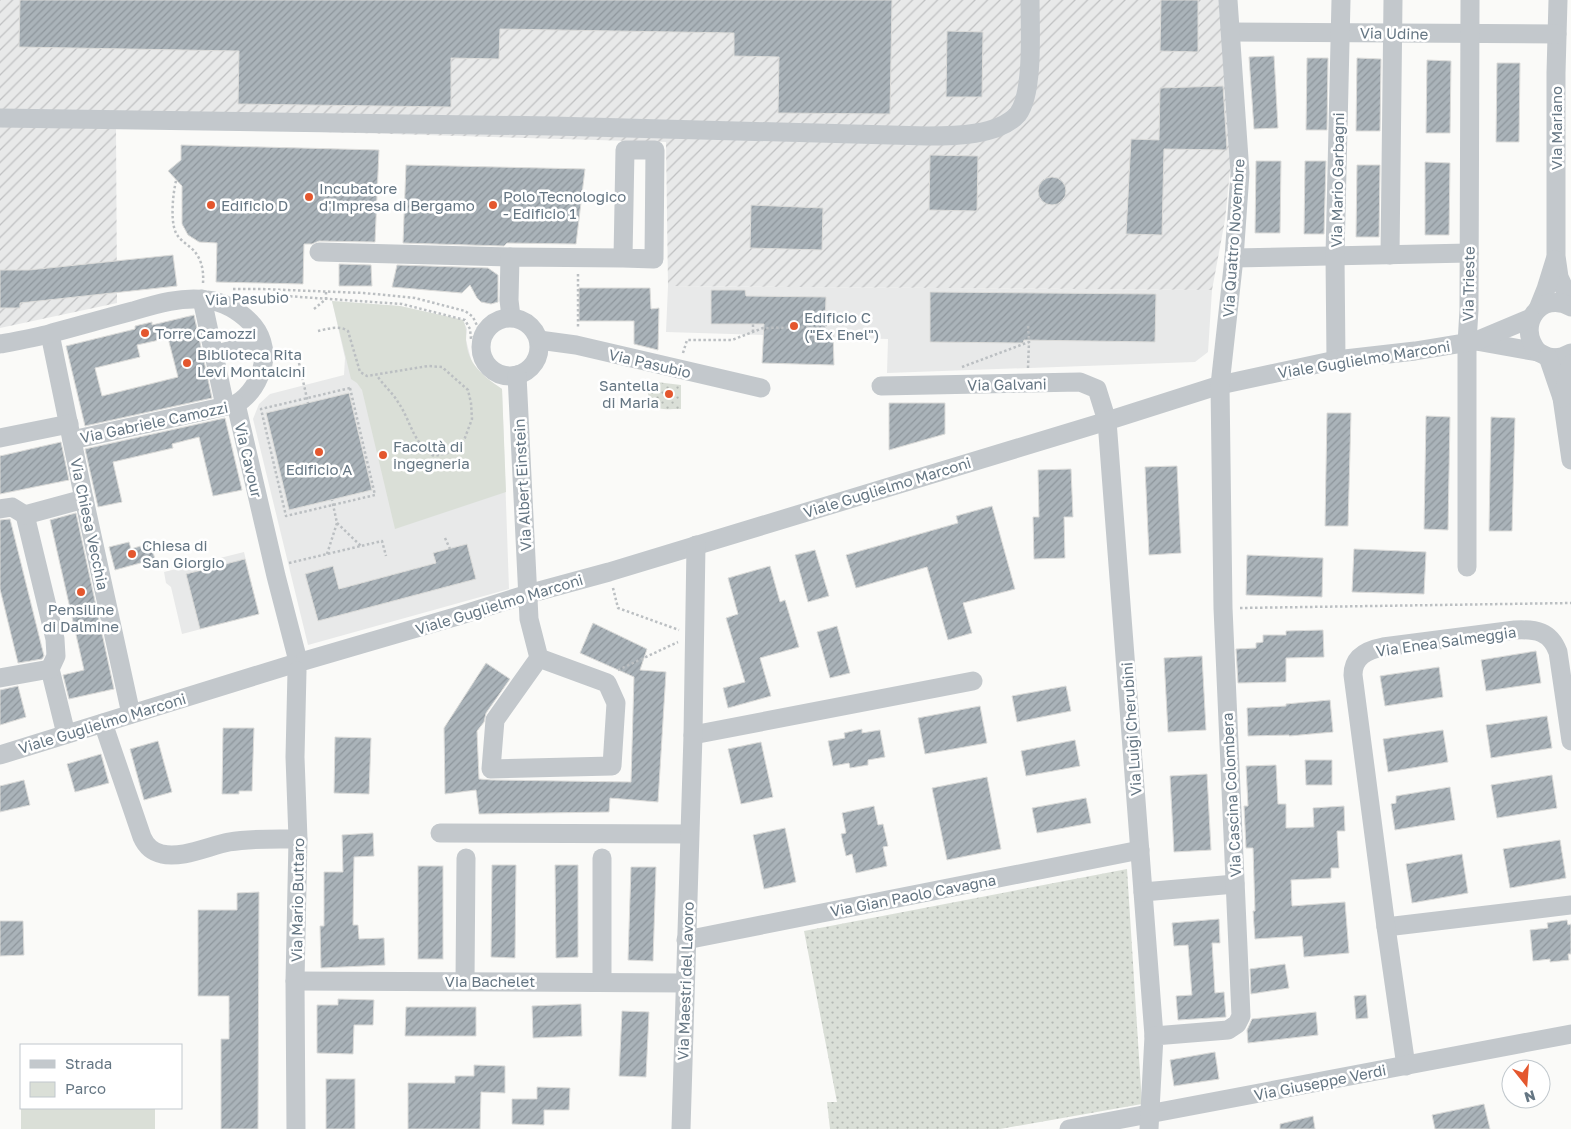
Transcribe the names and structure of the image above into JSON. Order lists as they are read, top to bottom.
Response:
{
  "streets": {
    "street": [
      "Via Udine",
      "Via Mariano",
      "Via Mario Garbagni",
      "Via Quattro Novembre",
      "Via Trieste",
      "Via Pasubio",
      "Viale Guglielmo Marconi",
      "Via Galvani",
      "Via Gabriele Camozzi",
      "Via Cavour",
      "Via Albert Einstein",
      "Via Chiesa Vecchia",
      "Via Enea Salmeggia",
      "Via Luigi Cherubini",
      "Via Cascina Colombera",
      "Via Gian Paolo Cavagna",
      "Via Mario Buttaro",
      "Via Bachelet",
      "Via Maestri del Lavoro",
      "Via Giuseppe Verdi"
    ]
  },
  "crossings": [
    ["Via Udine", "Via Mariano"],
    ["Via Udine", "Via Mario Garbagni"],
    ["Via Udine", "Via Quattro Novembre"],
    ["Via Udine", "Via Trieste"],
    ["Via Mariano", "Viale Guglielmo Marconi"],
    ["Via Mario Garbagni", "Viale Guglielmo Marconi"],
    ["Via Quattro Novembre", "Viale Guglielmo Marconi"],
    ["Via Quattro Novembre", "Via Cascina Colombera"],
    ["Via Trieste", "Viale Guglielmo Marconi"],
    ["Via Pasubio", "Via Albert Einstein"],
    ["Via Pasubio", "Via Chiesa Vecchia"],
    ["Viale Guglielmo Marconi", "Via Galvani"],
    ["Viale Guglielmo Marconi", "Via Cavour"],
    ["Viale Guglielmo Marconi", "Via Albert Einstein"],
    ["Viale Guglielmo Marconi", "Via Chiesa Vecchia"],
    ["Viale Guglielmo Marconi", "Via Luigi Cherubini"],
    ["Viale Guglielmo Marconi", "Via Cascina Colombera"],
    ["Viale Guglielmo Marconi", "Via Mario Buttaro"],
    ["Viale Guglielmo Marconi", "Via Maestri del Lavoro"],
    ["Via Galvani", "Via Luigi Cherubini"],
    ["Via Gabriele Camozzi", "Via Cavour"],
    ["Via Gabriele Camozzi", "Via Chiesa Vecchia"],
    ["Via Cavour", "Via Mario Buttaro"],
    ["Via Enea Salmeggia", "Via Giuseppe Verdi"],
    ["Via Luigi Cherubini", "Via Cascina Colombera"],
    ["Via Luigi Cherubini", "Via Gian Paolo Cavagna"],
    ["Via Gian Paolo Cavagna", "Via Maestri del Lavoro"],
    ["Via Mario Buttaro", "Via Bachelet"],
    ["Via Bachelet", "Via Maestri del Lavoro"]
  ],
  "places": [
    "Incubatore d'Impresa di Bergamo",
    "Edificio D",
    "Polo Tecnologico - Edificio 1",
    "Edificio C (\"Ex Enel\")",
    "Torre Camozzi",
    "Biblioteca Rita Levi Montalcini",
    "Santella di Maria",
    "Edificio A",
    "Facoltà di ingegneria",
    "Chiesa di San Giorgio",
    "Pensiline di Dalmine"
  ],
  "legend": ["Strada", "Parco"],
  "north": "bottom"
}
